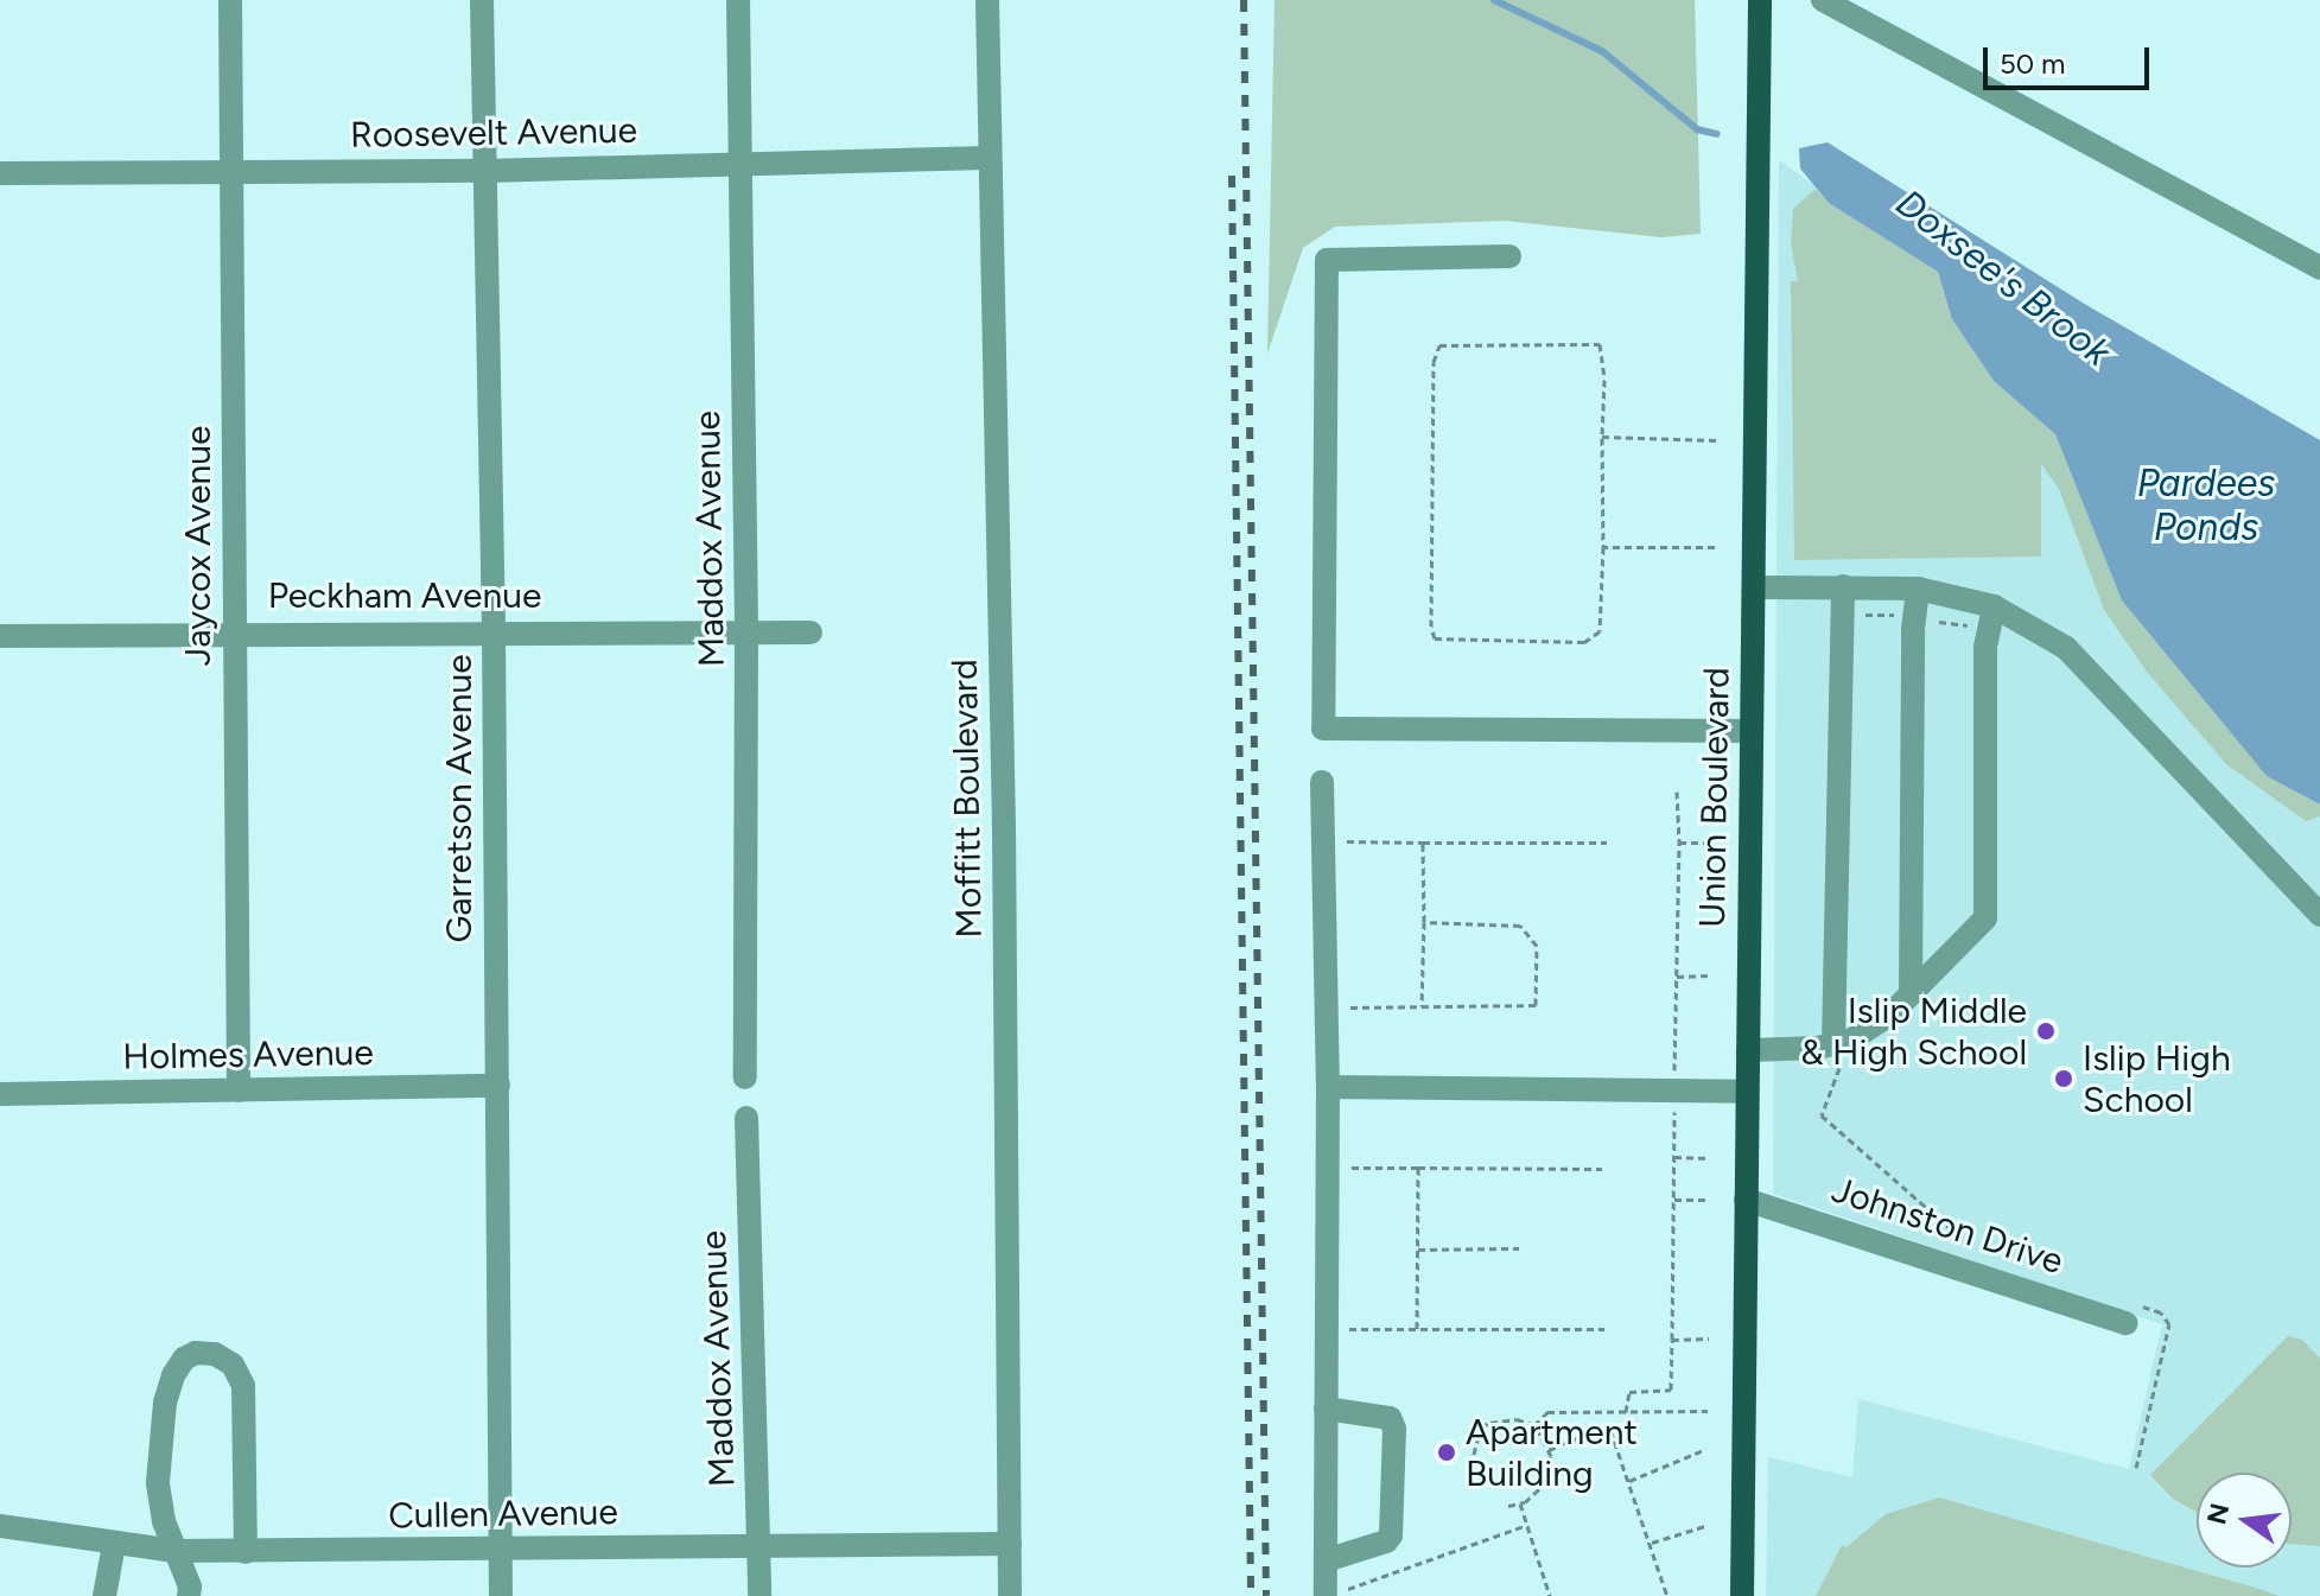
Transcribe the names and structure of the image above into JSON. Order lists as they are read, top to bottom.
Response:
{
  "streets": {
    "main road": ["Union Boulevard"],
    "street": [
      "Roosevelt Avenue",
      "Maddox Avenue",
      "Jaycox Avenue",
      "Peckham Avenue",
      "Garretson Avenue",
      "Moffitt Boulevard",
      "Holmes Avenue",
      "Johnston Drive",
      "Cullen Avenue"
    ]
  },
  "crossings": [
    ["Roosevelt Avenue", "Maddox Avenue"],
    ["Roosevelt Avenue", "Jaycox Avenue"],
    ["Roosevelt Avenue", "Garretson Avenue"],
    ["Roosevelt Avenue", "Moffitt Boulevard"],
    ["Maddox Avenue", "Peckham Avenue"],
    ["Maddox Avenue", "Cullen Avenue"],
    ["Jaycox Avenue", "Peckham Avenue"],
    ["Jaycox Avenue", "Holmes Avenue"],
    ["Peckham Avenue", "Garretson Avenue"],
    ["Union Boulevard", "Johnston Drive"],
    ["Garretson Avenue", "Holmes Avenue"],
    ["Garretson Avenue", "Cullen Avenue"],
    ["Moffitt Boulevard", "Cullen Avenue"]
  ],
  "water": ["Doxsee's Brook", "Pardees Ponds"],
  "places": ["Islip Middle & High School", "Islip High School", "Apartment Building"],
  "scale_bar": "50 m",
  "north": "left"
}
